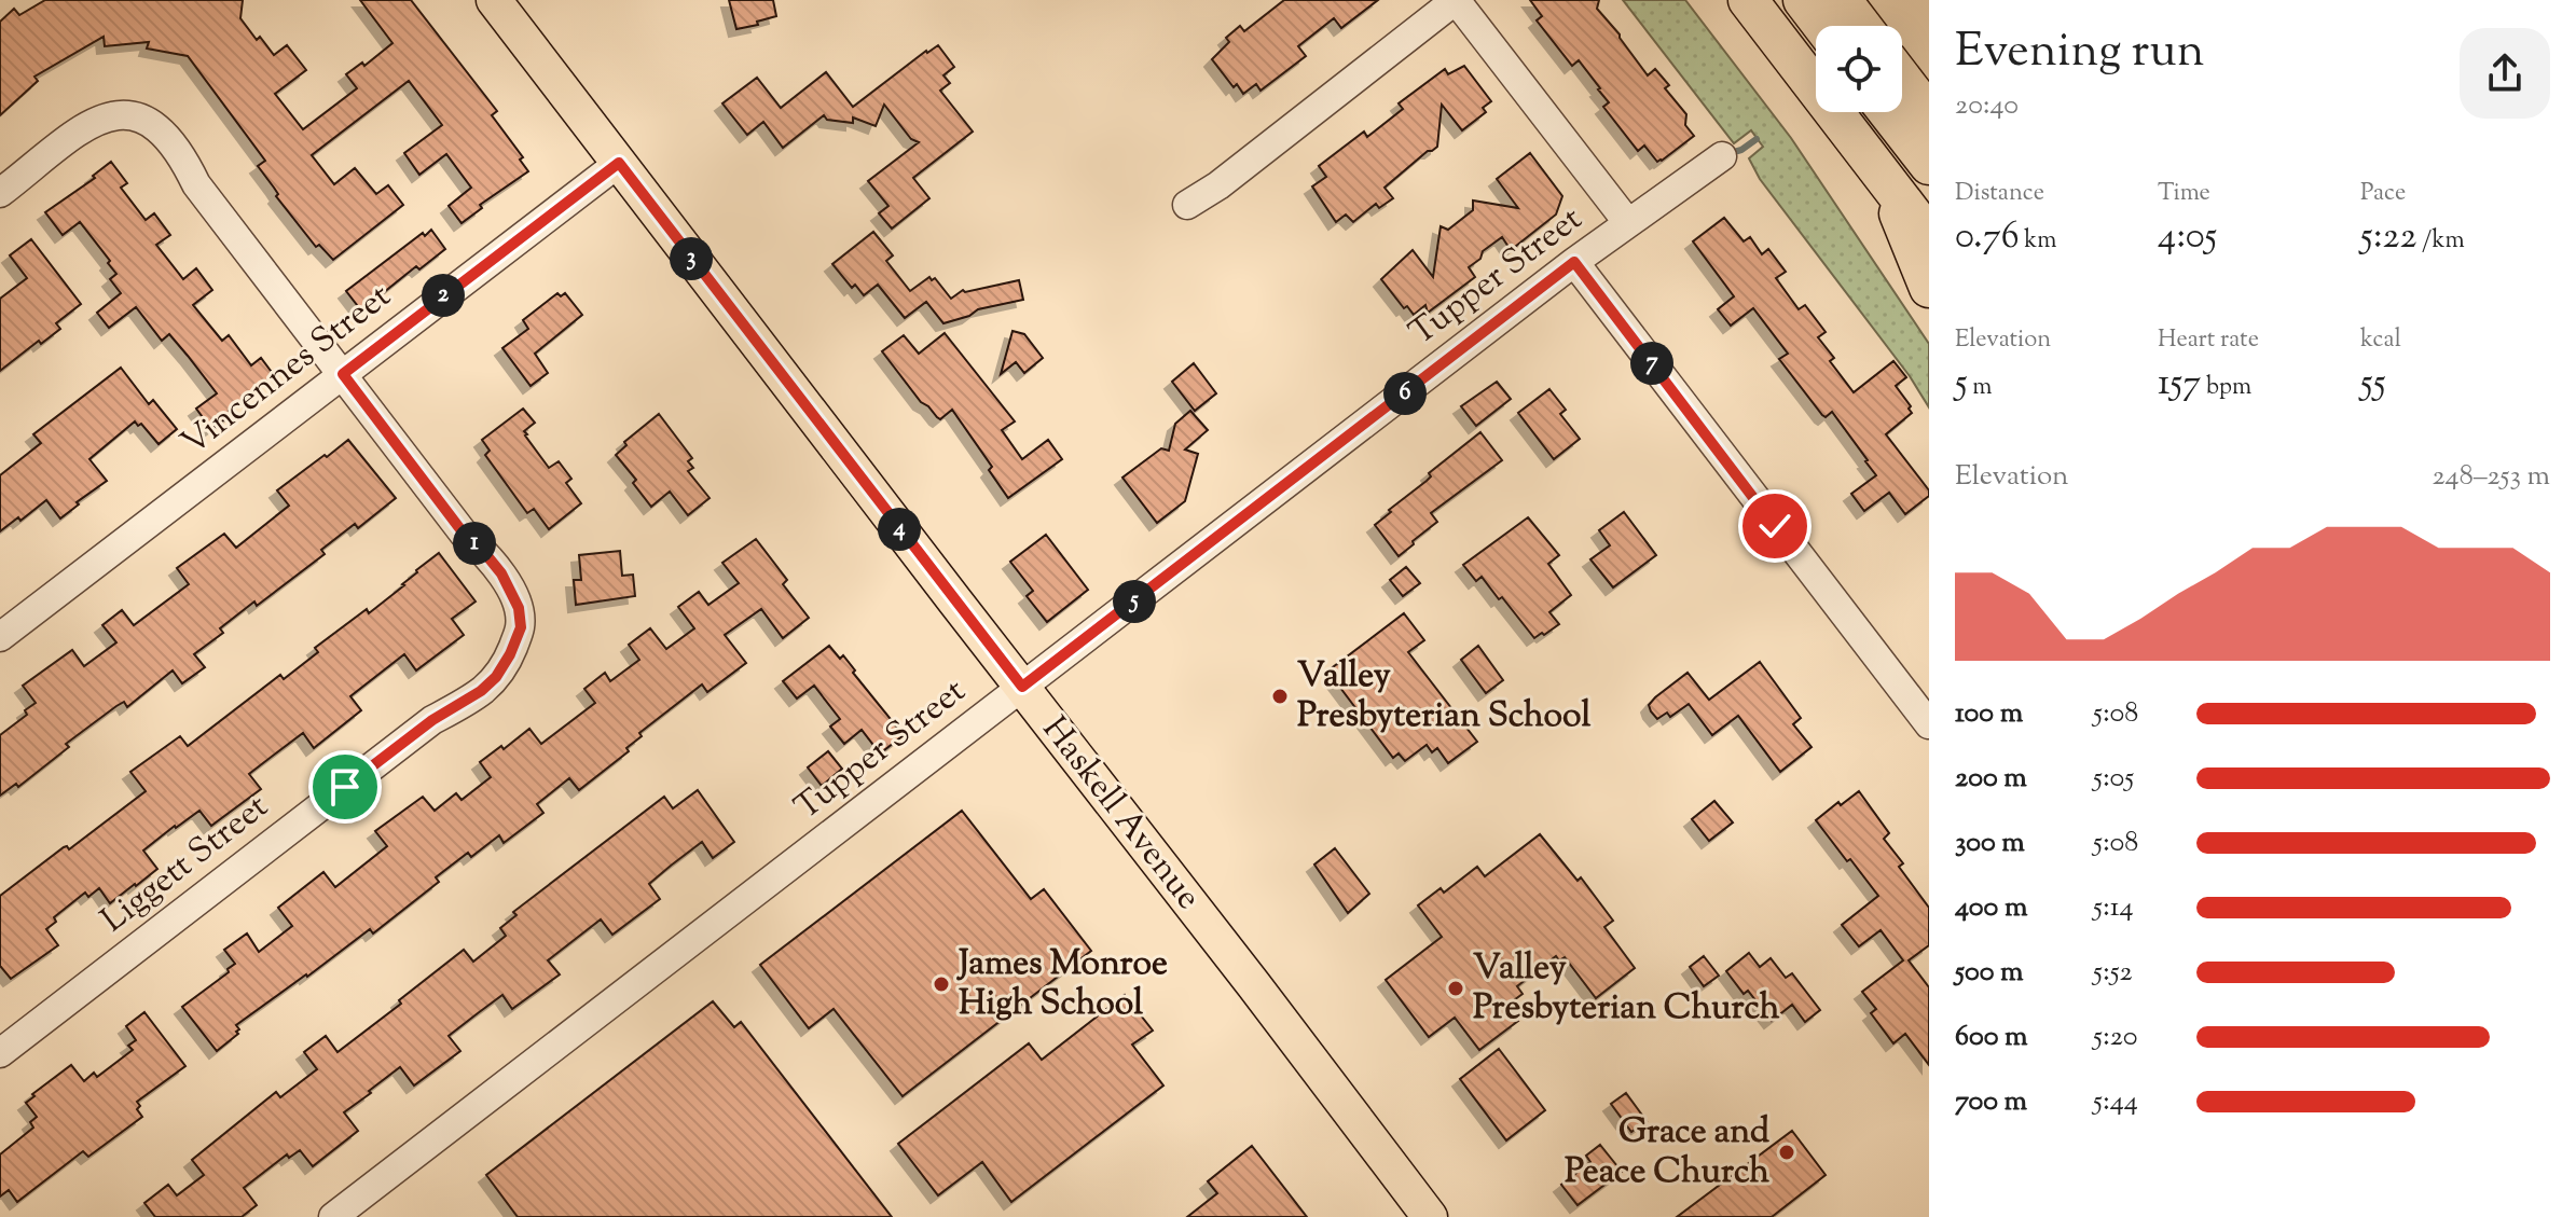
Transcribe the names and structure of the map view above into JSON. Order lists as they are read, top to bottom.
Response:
{
  "streets": {
    "main road": ["Haskell Avenue"],
    "street": ["Tupper Street", "Vincennes Street", "Liggett Street"]
  },
  "crossings": [
    ["Tupper Street", "Haskell Avenue"],
    ["Vincennes Street", "Haskell Avenue"],
    ["Vincennes Street", "Liggett Street"]
  ],
  "places": [
    "Valley Presbyterian School",
    "James Monroe High School",
    "Valley Presbyterian Church",
    "Grace and Peace Church"
  ],
  "page": {
    "heading": ["Evening run", "20:40"],
    "stats": [
      ["Distance", "0.76 km"],
      ["Time", "4:05"],
      ["Pace", "5:22 /km"],
      ["Elevation", "5 m"],
      ["Heart rate", "157 bpm"],
      ["kcal", "55"]
    ],
    "pins": [
      "3",
      "2",
      "7",
      "6",
      "4",
      "1",
      "5"
    ],
    "chart": ["Elevation", "248–253 m"],
    "list": [
      {
        "name": "100 m",
        "note": "5:08"
      },
      {
        "name": "200 m",
        "note": "5:05"
      },
      {
        "name": "300 m",
        "note": "5:08"
      },
      {
        "name": "400 m",
        "note": "5:14"
      },
      {
        "name": "500 m",
        "note": "5:52"
      },
      {
        "name": "600 m",
        "note": "5:20"
      },
      {
        "name": "700 m",
        "note": "5:44"
      }
    ]
  }
}
